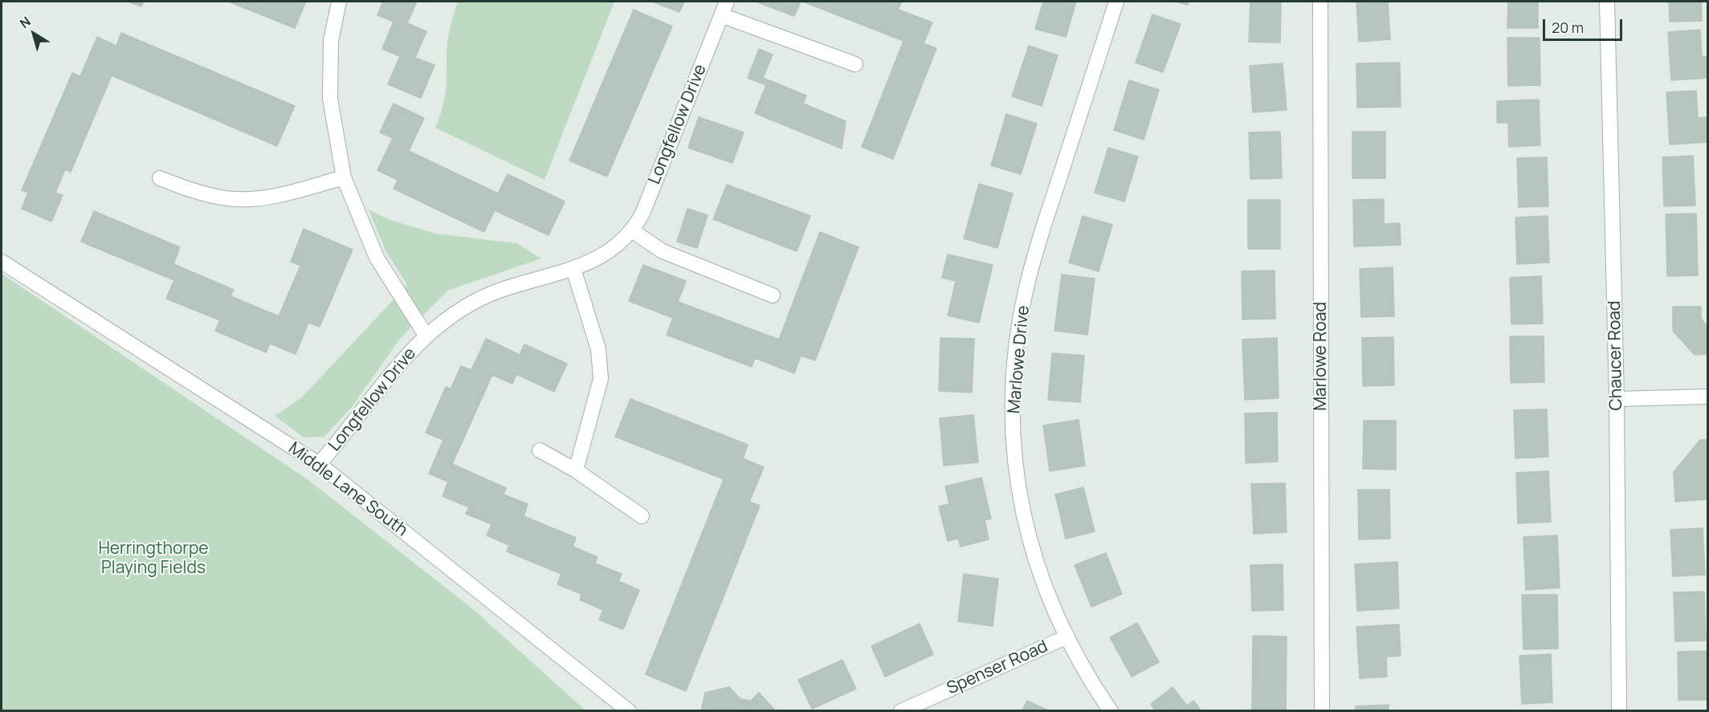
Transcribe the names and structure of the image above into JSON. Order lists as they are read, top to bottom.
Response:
{
  "streets": {
    "street": [
      "Longfellow Drive",
      "Chaucer Road",
      "Marlowe Road",
      "Marlowe Drive",
      "Middle Lane South",
      "Spenser Road"
    ]
  },
  "crossings": [
    ["Longfellow Drive", "Middle Lane South"],
    ["Marlowe Drive", "Spenser Road"]
  ],
  "parks": ["Herringthorpe Playing Fields"],
  "scale_bar": "20 m",
  "north": "top left"
}
